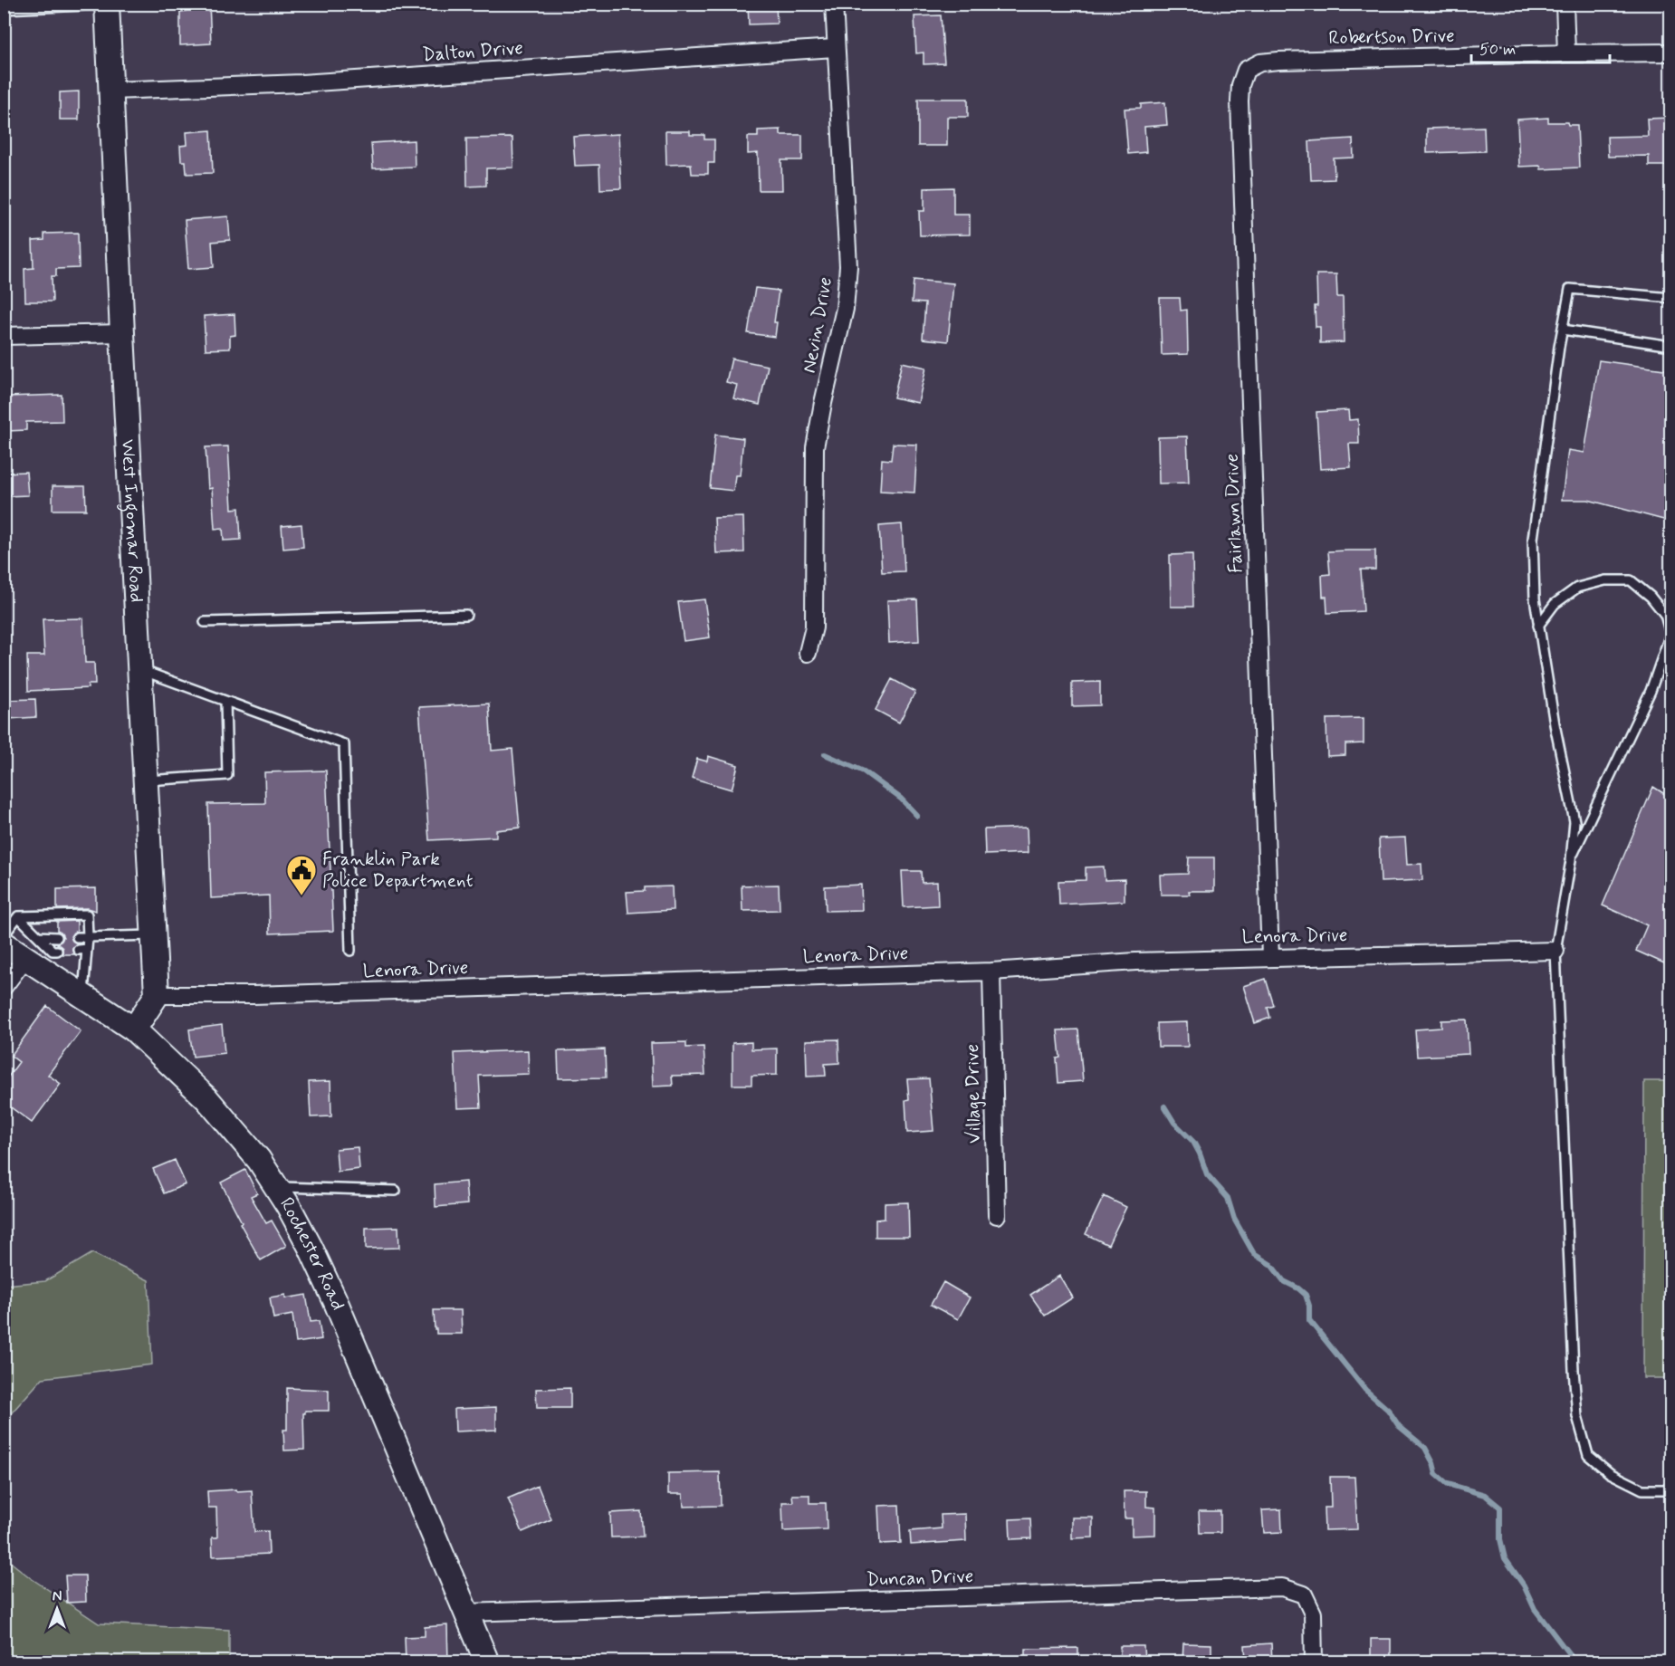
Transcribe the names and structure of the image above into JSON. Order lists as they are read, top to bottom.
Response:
{
  "streets": {
    "street": [
      "Robertson Drive",
      "Dalton Drive",
      "Nevin Drive",
      "Fairlawn Drive",
      "West Ingomar Road",
      "Lenora Drive",
      "Village Drive",
      "Rochester Road",
      "Duncan Drive"
    ]
  },
  "crossings": [
    ["Robertson Drive", "Fairlawn Drive"],
    ["Dalton Drive", "Nevin Drive"],
    ["Dalton Drive", "West Ingomar Road"],
    ["Fairlawn Drive", "Lenora Drive"],
    ["West Ingomar Road", "Lenora Drive"],
    ["Lenora Drive", "Village Drive"],
    ["Rochester Road", "Duncan Drive"]
  ],
  "places": {
    "public building": ["Franklin Park Police Department"]
  },
  "scale_bar": "50 m",
  "north": "top"
}
